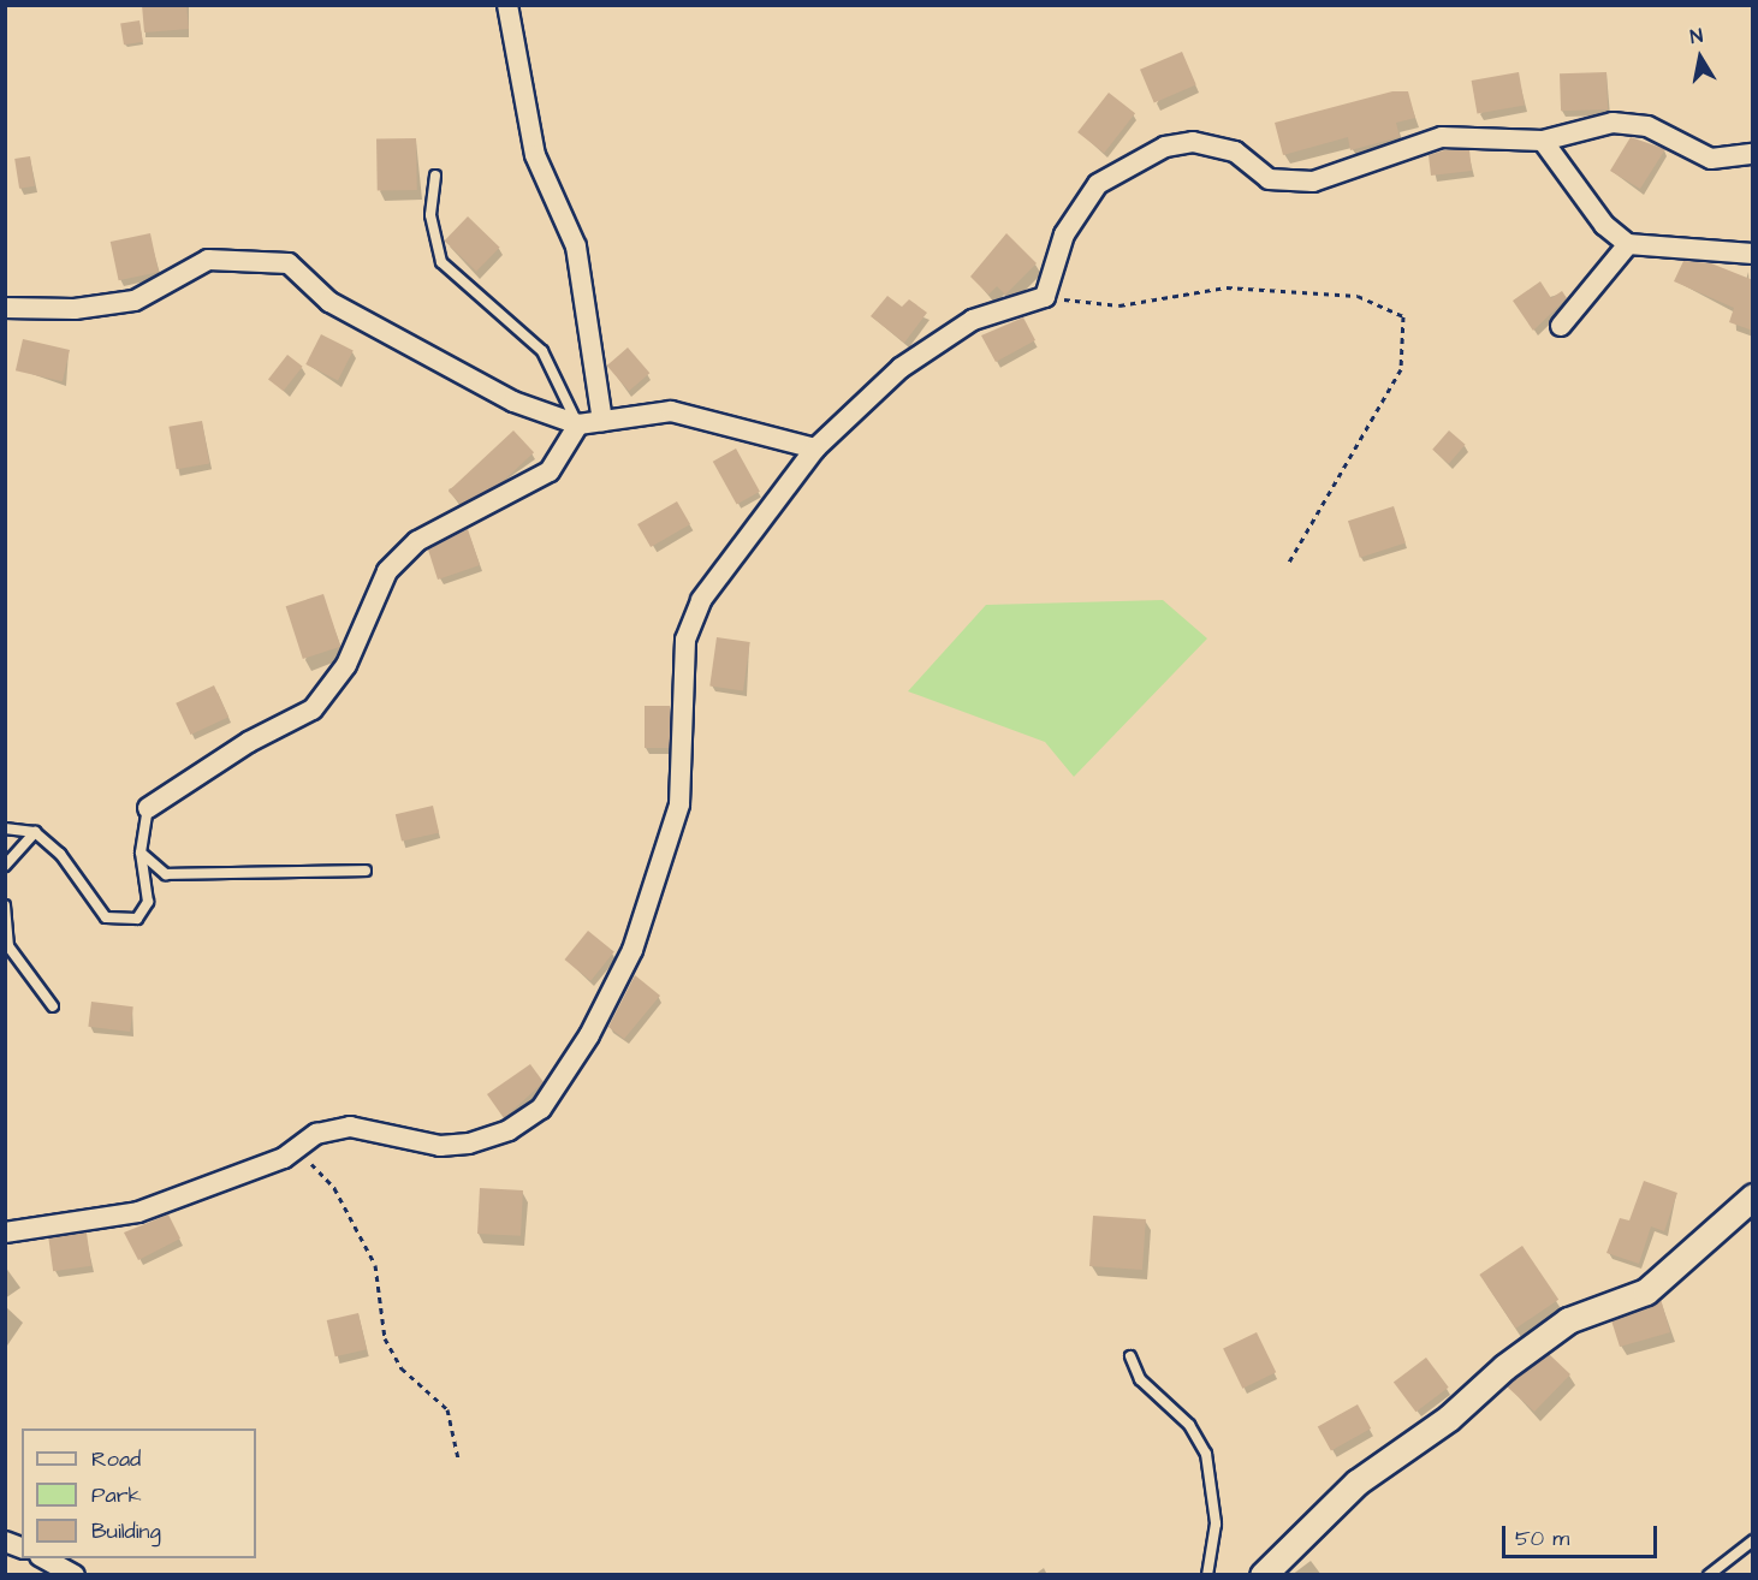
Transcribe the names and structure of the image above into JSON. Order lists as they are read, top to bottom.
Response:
{
  "legend": ["Road", "Park", "Building"],
  "scale_bar": "50 m",
  "north": "top"
}
